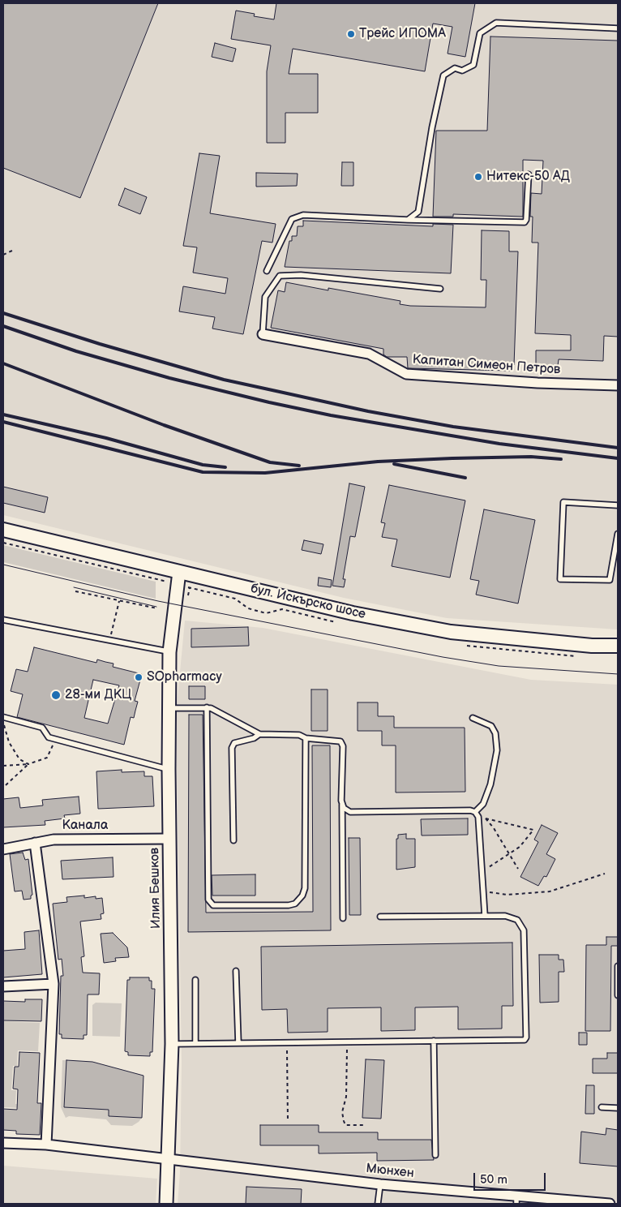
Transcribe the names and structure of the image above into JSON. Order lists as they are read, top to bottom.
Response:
{
  "streets": {
    "main road": ["бул. Искърско шосе"],
    "street": [
      "Капитан Симеон Петров",
      "Канала",
      "Илия Бешков",
      "Мюнхен"
    ]
  },
  "crossings": [
    ["бул. Искърско шосе", "Илия Бешков"],
    ["Канала", "Илия Бешков"],
    ["Илия Бешков", "Мюнхен"]
  ],
  "places": [
    "Трейс ИПОМА",
    "Нитекс-50 АД",
    "SOpharmacy",
    "28-ми ДКЦ"
  ],
  "scale_bar": "50 m"
}
